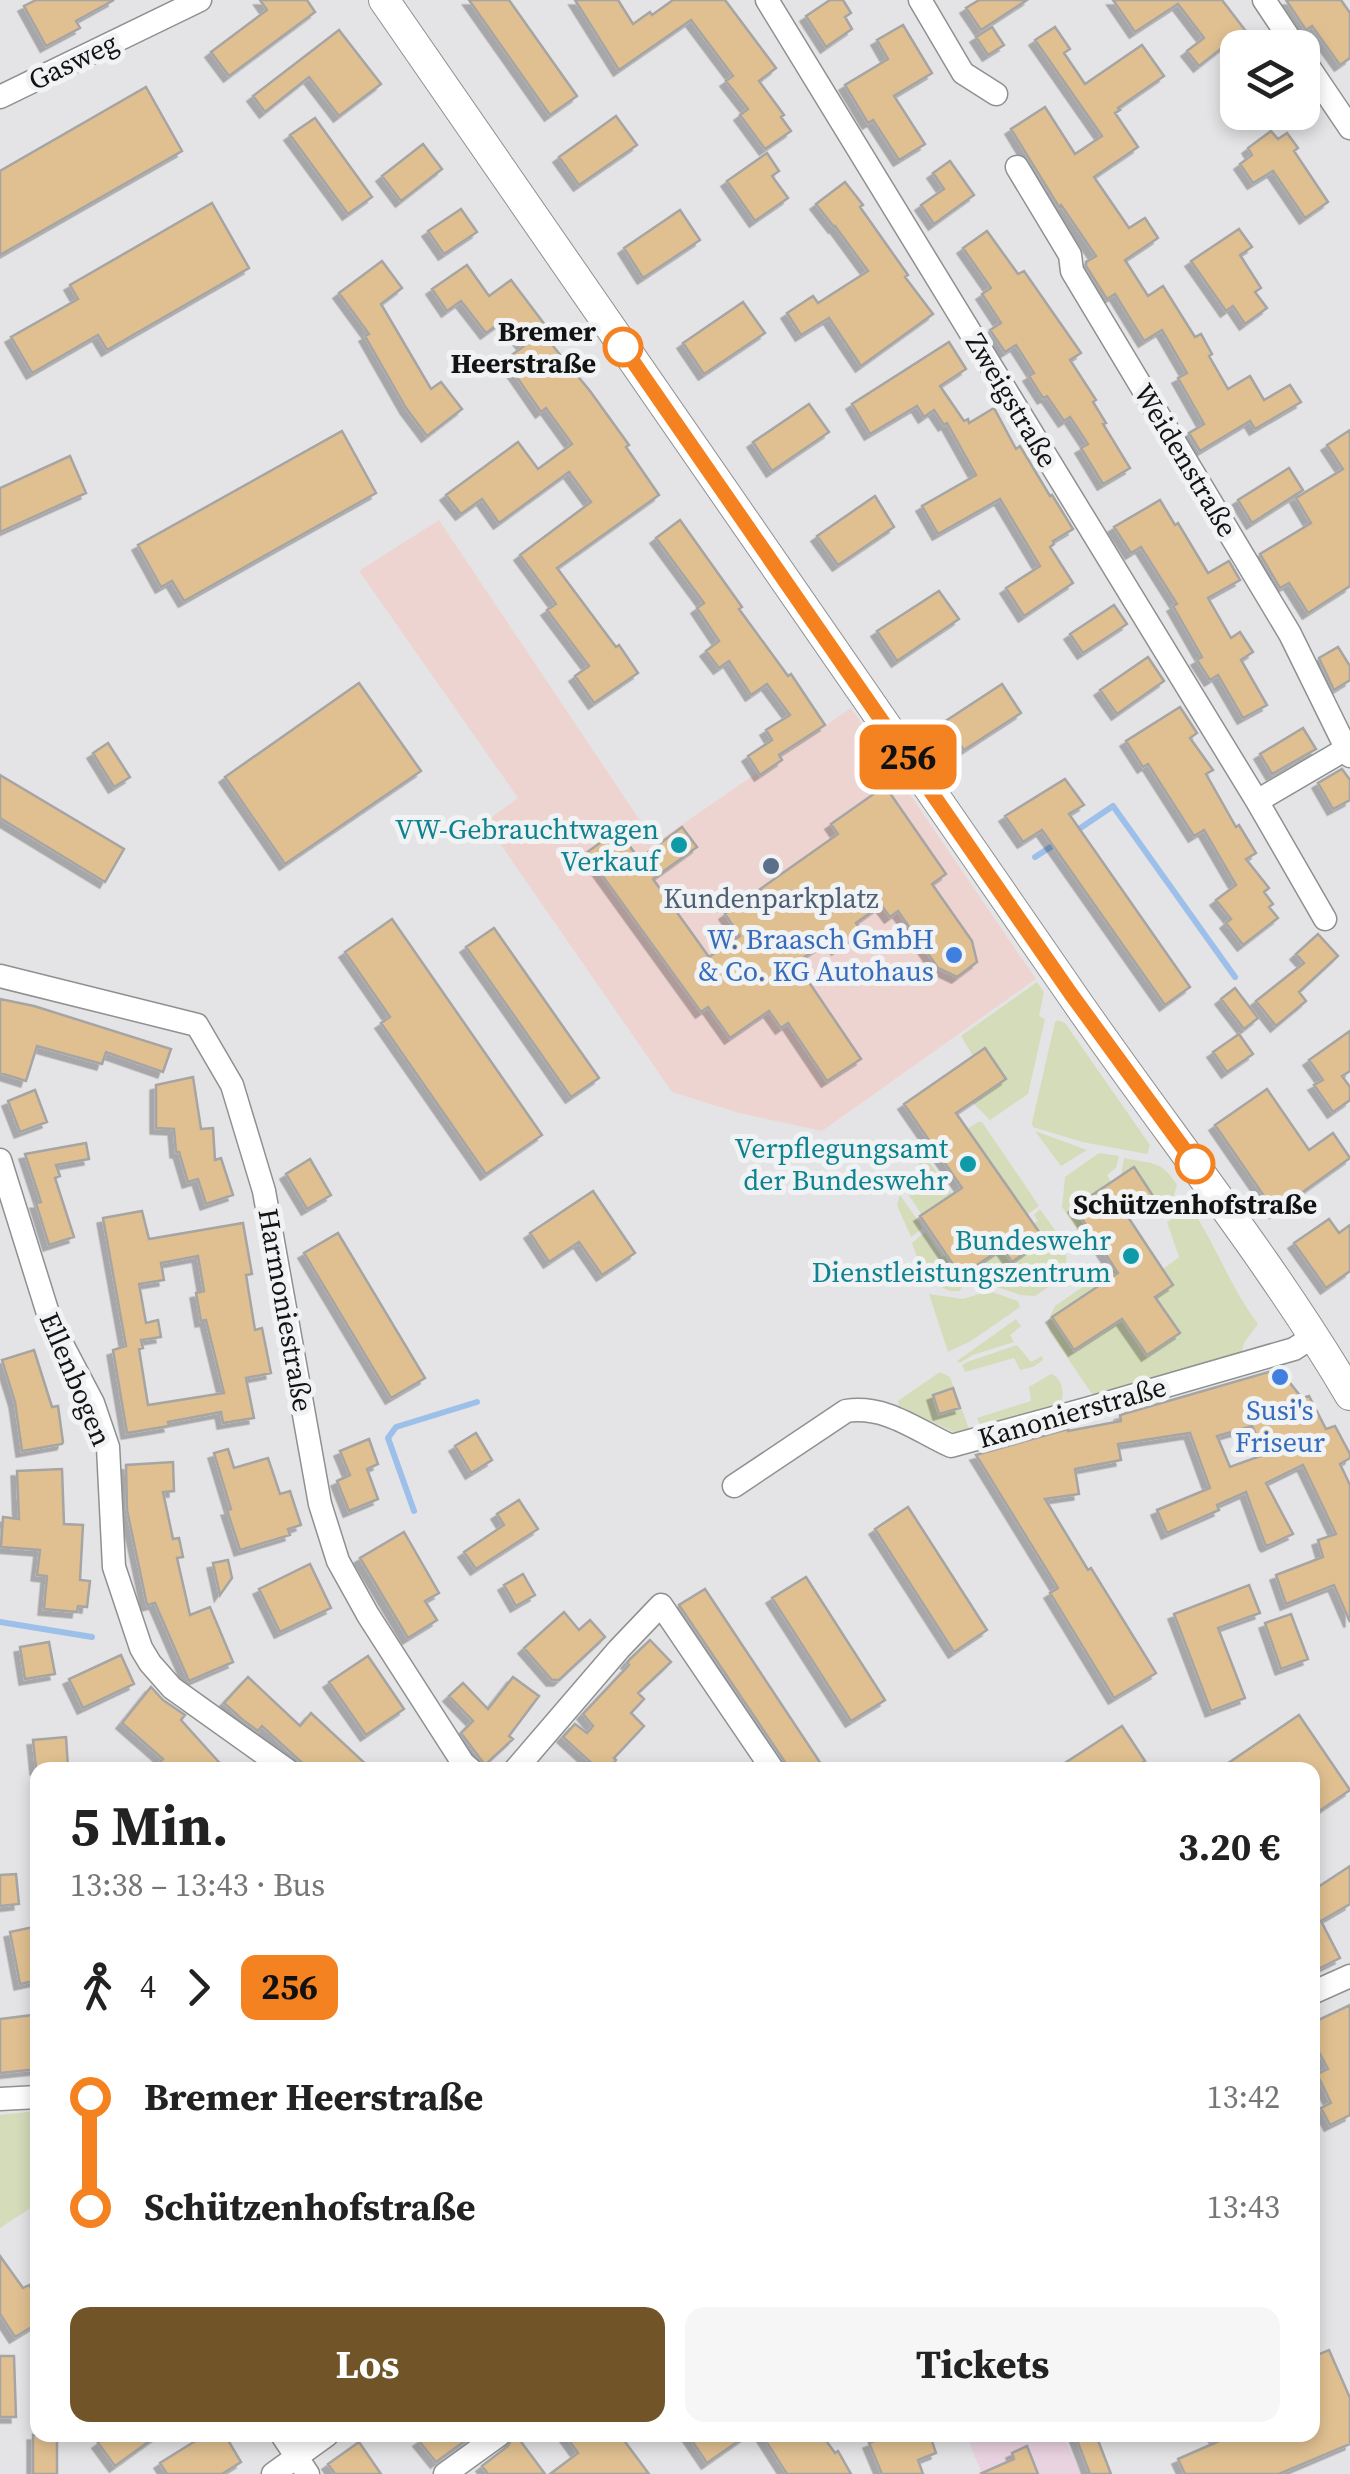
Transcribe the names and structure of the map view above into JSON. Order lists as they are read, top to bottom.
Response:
{
  "streets": {
    "street": [
      "Gasweg",
      "Zweigstraße",
      "Weidenstraße",
      "Harmoniestraße",
      "Ellenbogen",
      "Kanonierstraße"
    ]
  },
  "places": [
    "Bremer Heerstraße",
    "VW-Gebrauchtwagen Verkauf",
    "Kundenparkplatz",
    "W. Braasch GmbH & Co. KG Autohaus",
    "Verpflegungsamt der Bundeswehr",
    "Schützenhofstraße",
    "Bundeswehr Dienstleistungszentrum",
    "Susi's Friseur"
  ],
  "lines": ["bus line 256"],
  "page": {
    "on_map": "256",
    "heading": ["5 Min.", "13:38 – 13:43 · Bus", "3.20 €"],
    "legs": ["4", "256"],
    "list": [
      {
        "name": "Bremer Heerstraße",
        "value": "13:42"
      },
      {
        "name": "Schützenhofstraße",
        "value": "13:43"
      }
    ],
    "buttons": ["Los", "Tickets"]
  }
}
